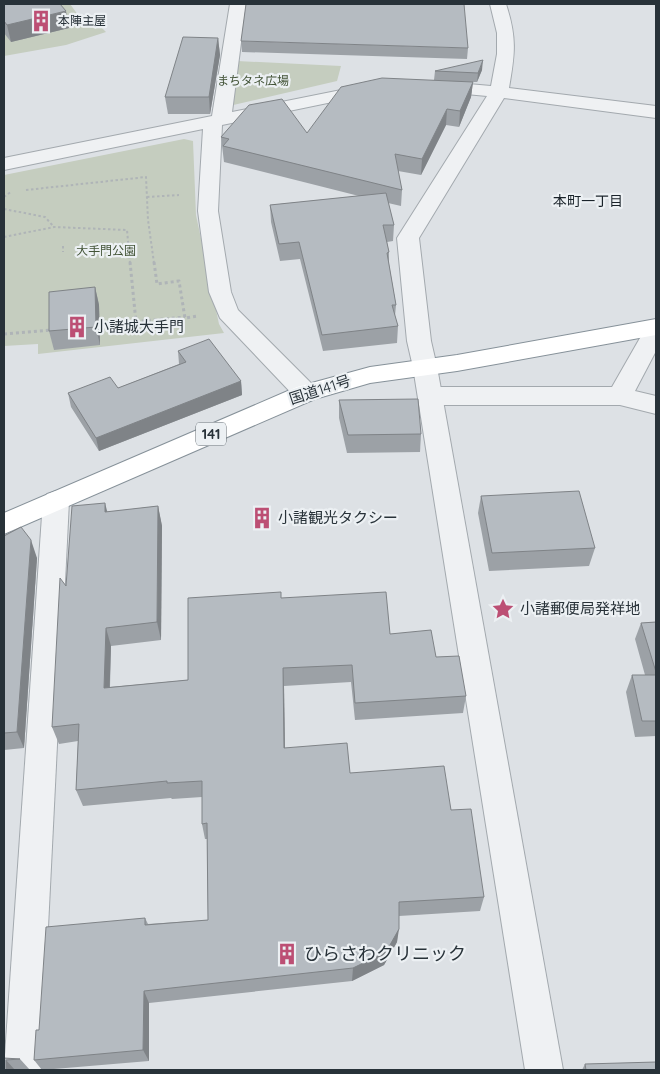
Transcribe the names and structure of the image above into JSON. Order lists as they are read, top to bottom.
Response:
{
  "streets": {
    "highway": ["国道141号", "141"]
  },
  "districts": ["本町一丁目"],
  "parks": ["まちタネ広場", "大手門公園"],
  "places": {
    "building": [
      "本陣主屋",
      "小諸城大手門",
      "小諸観光タクシー",
      "ひらさわクリニック"
    ],
    "place": ["小諸郵便局発祥地"]
  }
}
